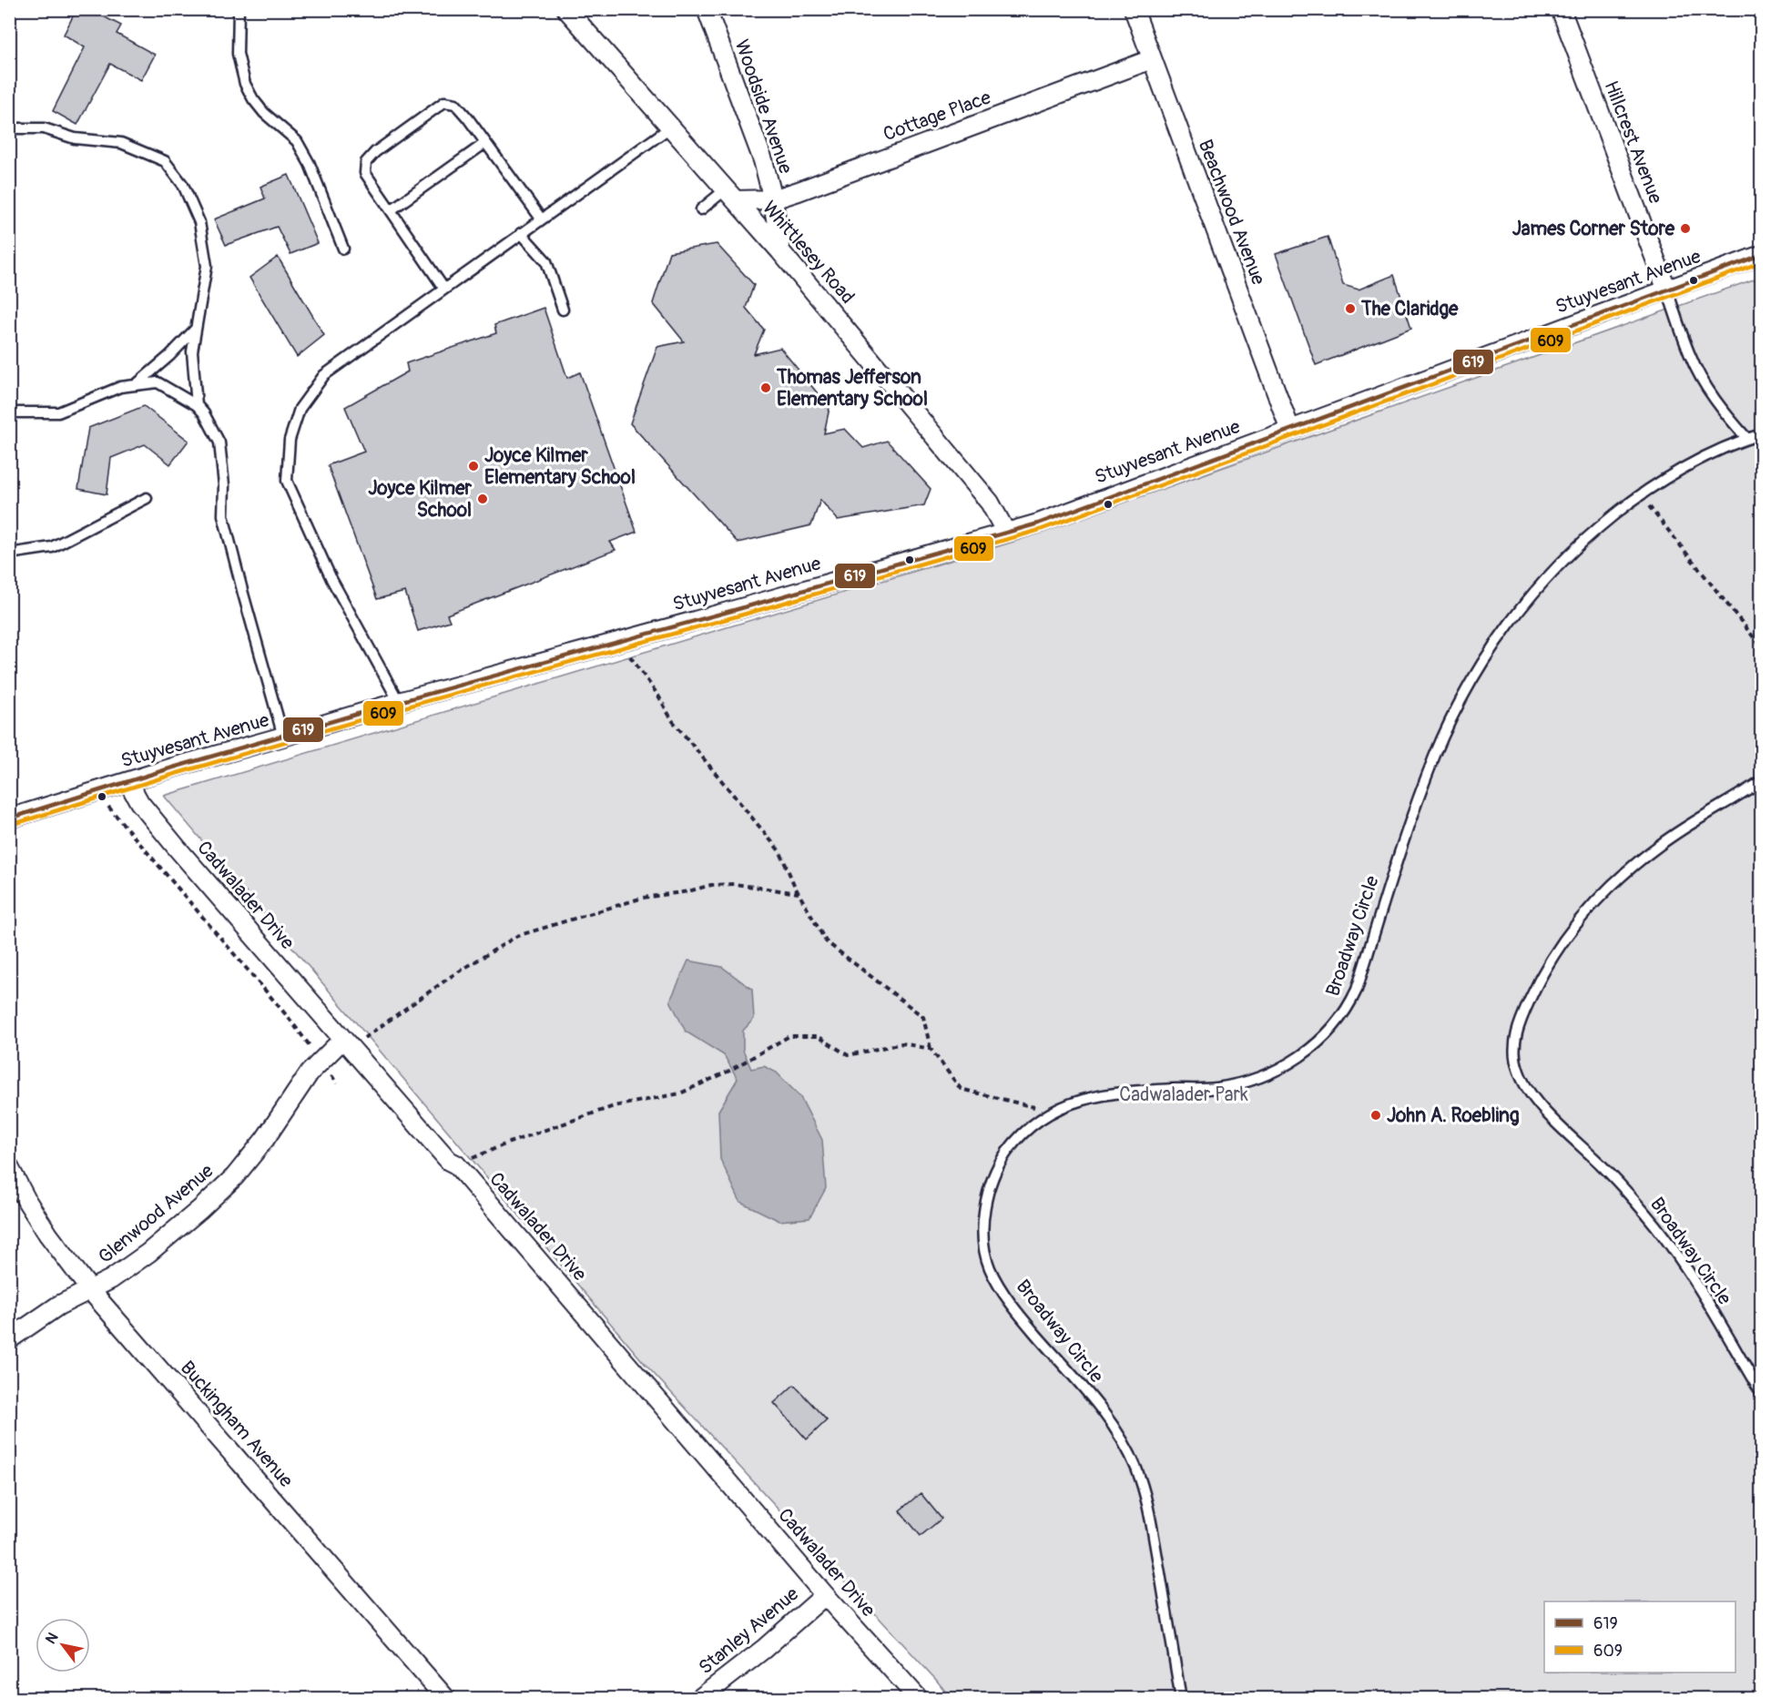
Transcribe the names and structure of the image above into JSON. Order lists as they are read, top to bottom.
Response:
{
  "streets": {
    "street": [
      "Woodside Avenue",
      "Cottage Place",
      "Hillcrest Avenue",
      "Beachwood Avenue",
      "Whittlesey Road",
      "Stuyvesant Avenue",
      "Cadwalader Drive",
      "Glenwood Avenue",
      "Buckingham Avenue",
      "Stanley Avenue"
    ],
    "lane": ["Broadway Circle"]
  },
  "crossings": [
    ["Woodside Avenue", "Cottage Place"],
    ["Woodside Avenue", "Whittlesey Road"],
    ["Cottage Place", "Beachwood Avenue"],
    ["Cottage Place", "Whittlesey Road"],
    ["Hillcrest Avenue", "Stuyvesant Avenue"],
    ["Beachwood Avenue", "Stuyvesant Avenue"],
    ["Whittlesey Road", "Stuyvesant Avenue"],
    ["Stuyvesant Avenue", "Cadwalader Drive"],
    ["Cadwalader Drive", "Glenwood Avenue"],
    ["Cadwalader Drive", "Stanley Avenue"],
    ["Glenwood Avenue", "Buckingham Avenue"]
  ],
  "parks": ["Cadwalader Park"],
  "places": [
    "James Corner Store",
    "The Claridge",
    "Thomas Jefferson Elementary School",
    "Joyce Kilmer Elementary School",
    "Joyce Kilmer School",
    "John A. Roebling"
  ],
  "lines": ["transit line 619", "transit line 609"],
  "legend": ["619", "609"],
  "north": "top left"
}
